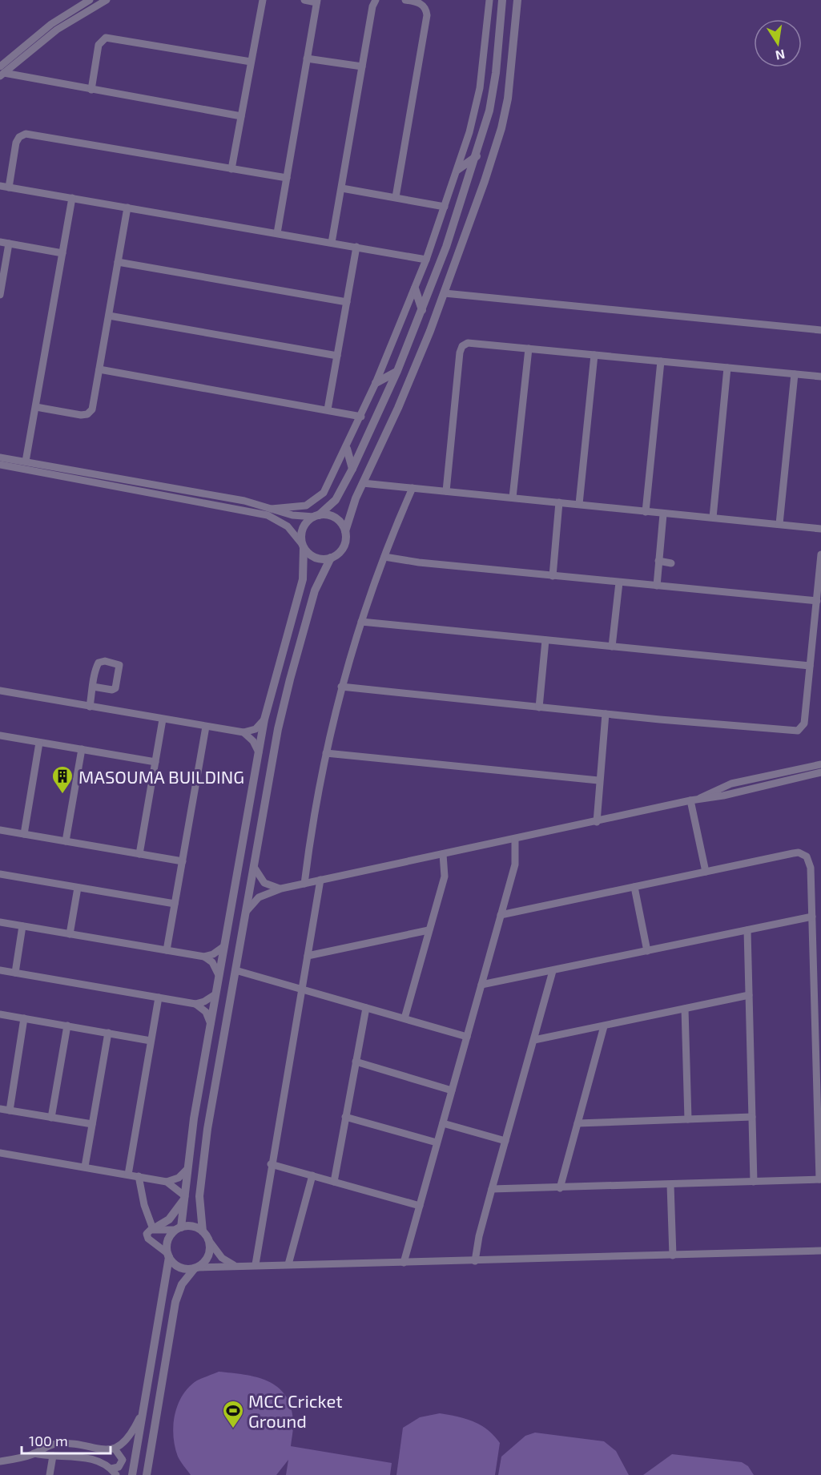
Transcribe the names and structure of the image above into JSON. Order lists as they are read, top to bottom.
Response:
{
  "places": {
    "building": ["MASOUMA BUILDING"],
    "sports": ["MCC Cricket Ground"]
  },
  "scale_bar": "100 m",
  "north": "bottom"
}
